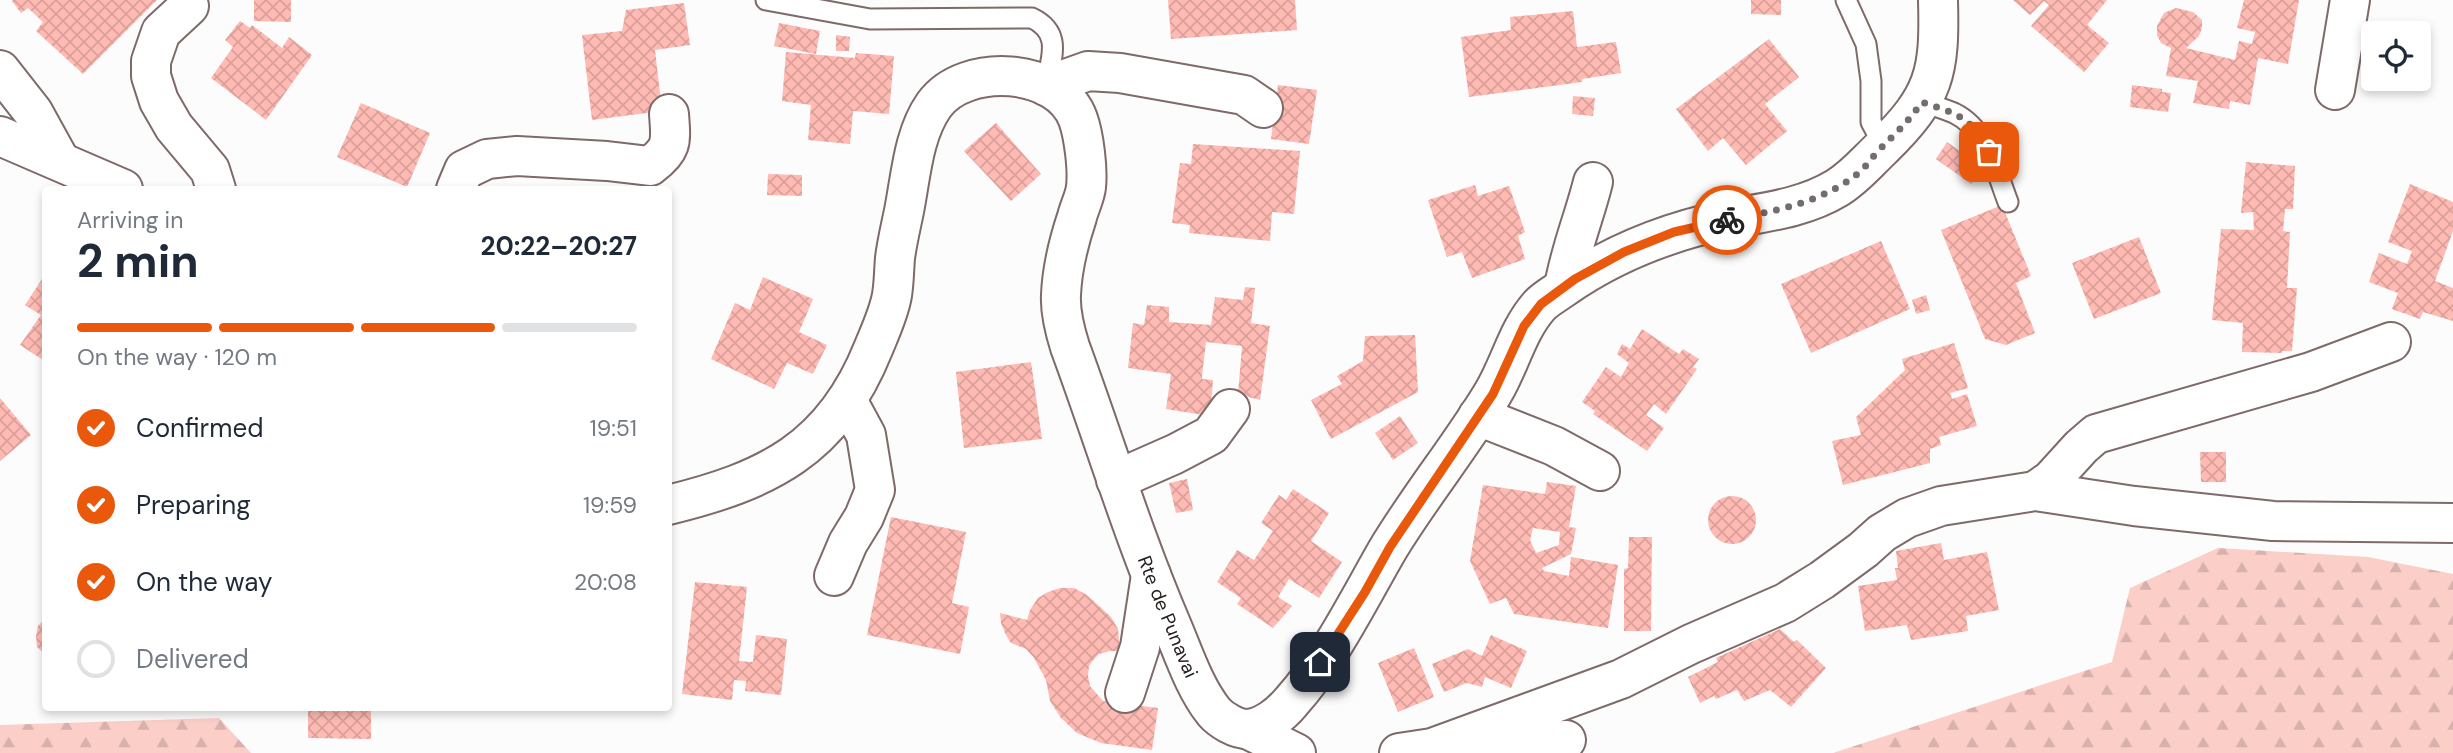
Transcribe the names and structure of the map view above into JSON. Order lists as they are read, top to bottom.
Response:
{
  "streets": {
    "street": ["Rte de Punavai"]
  },
  "page": {
    "heading": ["2 min", "Arriving in", "20:22–20:27"],
    "bar": "On the way · 120 m",
    "list": [
      ["Confirmed", "19:51"],
      ["Preparing", "19:59"],
      ["On the way", "20:08"],
      "Delivered"
    ]
  }
}
